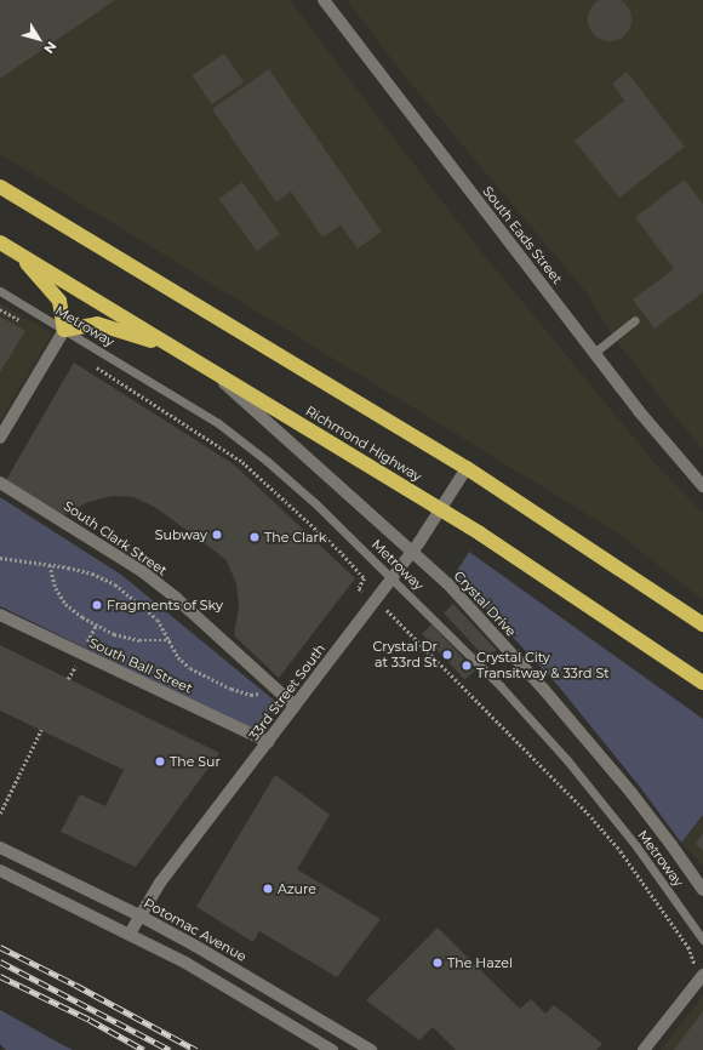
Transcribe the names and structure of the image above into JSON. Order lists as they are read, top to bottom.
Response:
{
  "streets": {
    "highway": ["Richmond Highway"],
    "street": [
      "South Eads Street",
      "South Clark Street",
      "Crystal Drive",
      "South Ball Street",
      "33rd Street South",
      "Potomac Avenue"
    ],
    "lane": ["Metroway"]
  },
  "crossings": [
    ["Metroway", "33rd Street South"],
    ["Richmond Highway", "Crystal Drive"],
    ["Richmond Highway", "33rd Street South"],
    ["South Clark Street", "33rd Street South"],
    ["Crystal Drive", "33rd Street South"],
    ["South Ball Street", "33rd Street South"],
    ["33rd Street South", "Potomac Avenue"]
  ],
  "places": [
    "Subway",
    "The Clark",
    "Fragments of Sky",
    "Crystal Dr at 33rd St",
    "Crystal City Transitway & 33rd St",
    "The Sur",
    "Azure",
    "The Hazel"
  ],
  "north": "bottom right"
}
